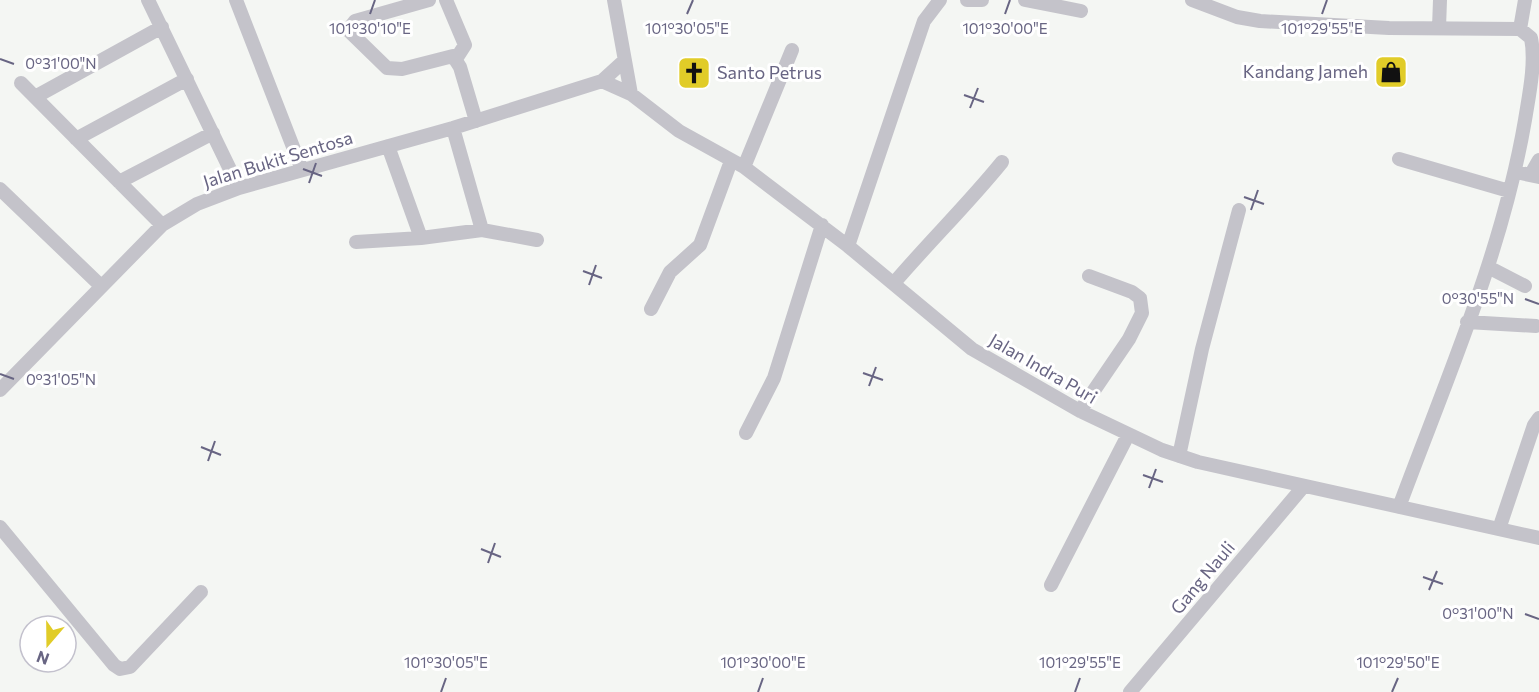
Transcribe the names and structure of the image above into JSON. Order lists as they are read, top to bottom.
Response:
{
  "streets": {
    "street": ["Jalan Bukit Sentosa", "Jalan Indra Puri", "Gang Nauli"]
  },
  "crossings": [
    ["Jalan Bukit Sentosa", "Jalan Indra Puri"],
    ["Jalan Indra Puri", "Gang Nauli"]
  ],
  "places": {
    "shop": ["Kandang Jameh"],
    "church": ["Santo Petrus"]
  },
  "north": "bottom",
  "coordinates": [
    "101°30'00\"E",
    "101°29'55\"E",
    "101°30'10\"E",
    "101°30'05\"E",
    "0°31'00\"N",
    "0°30'55\"N",
    "0°31'05\"N",
    "101°29'50\"E"
  ]
}
